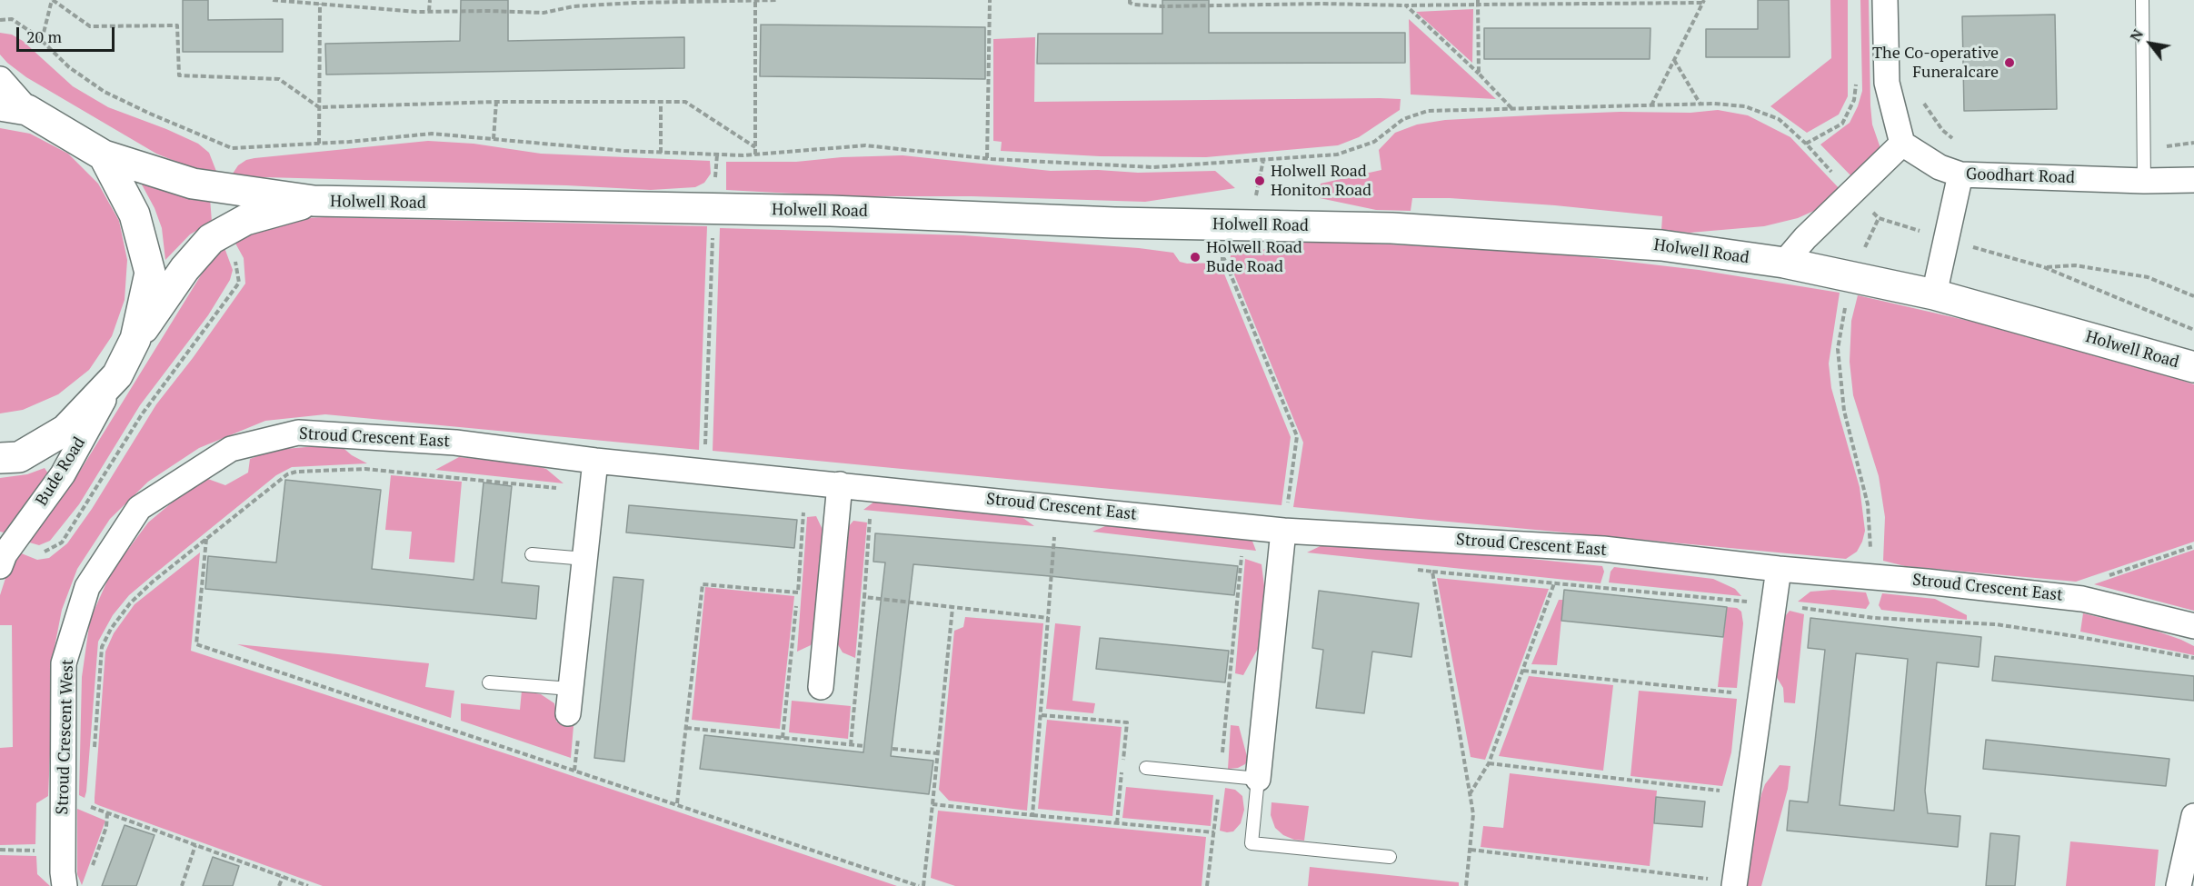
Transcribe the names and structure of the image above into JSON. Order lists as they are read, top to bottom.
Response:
{
  "streets": {
    "street": [
      "Goodhart Road",
      "Holwell Road",
      "Stroud Crescent East",
      "Bude Road",
      "Stroud Crescent West"
    ]
  },
  "crossings": [
    ["Stroud Crescent East", "Stroud Crescent West"]
  ],
  "places": ["The Co-operative Funeralcare", "Holwell Road Honiton Road", "Holwell Road Bude Road"],
  "scale_bar": "20 m",
  "north": "top left"
}
